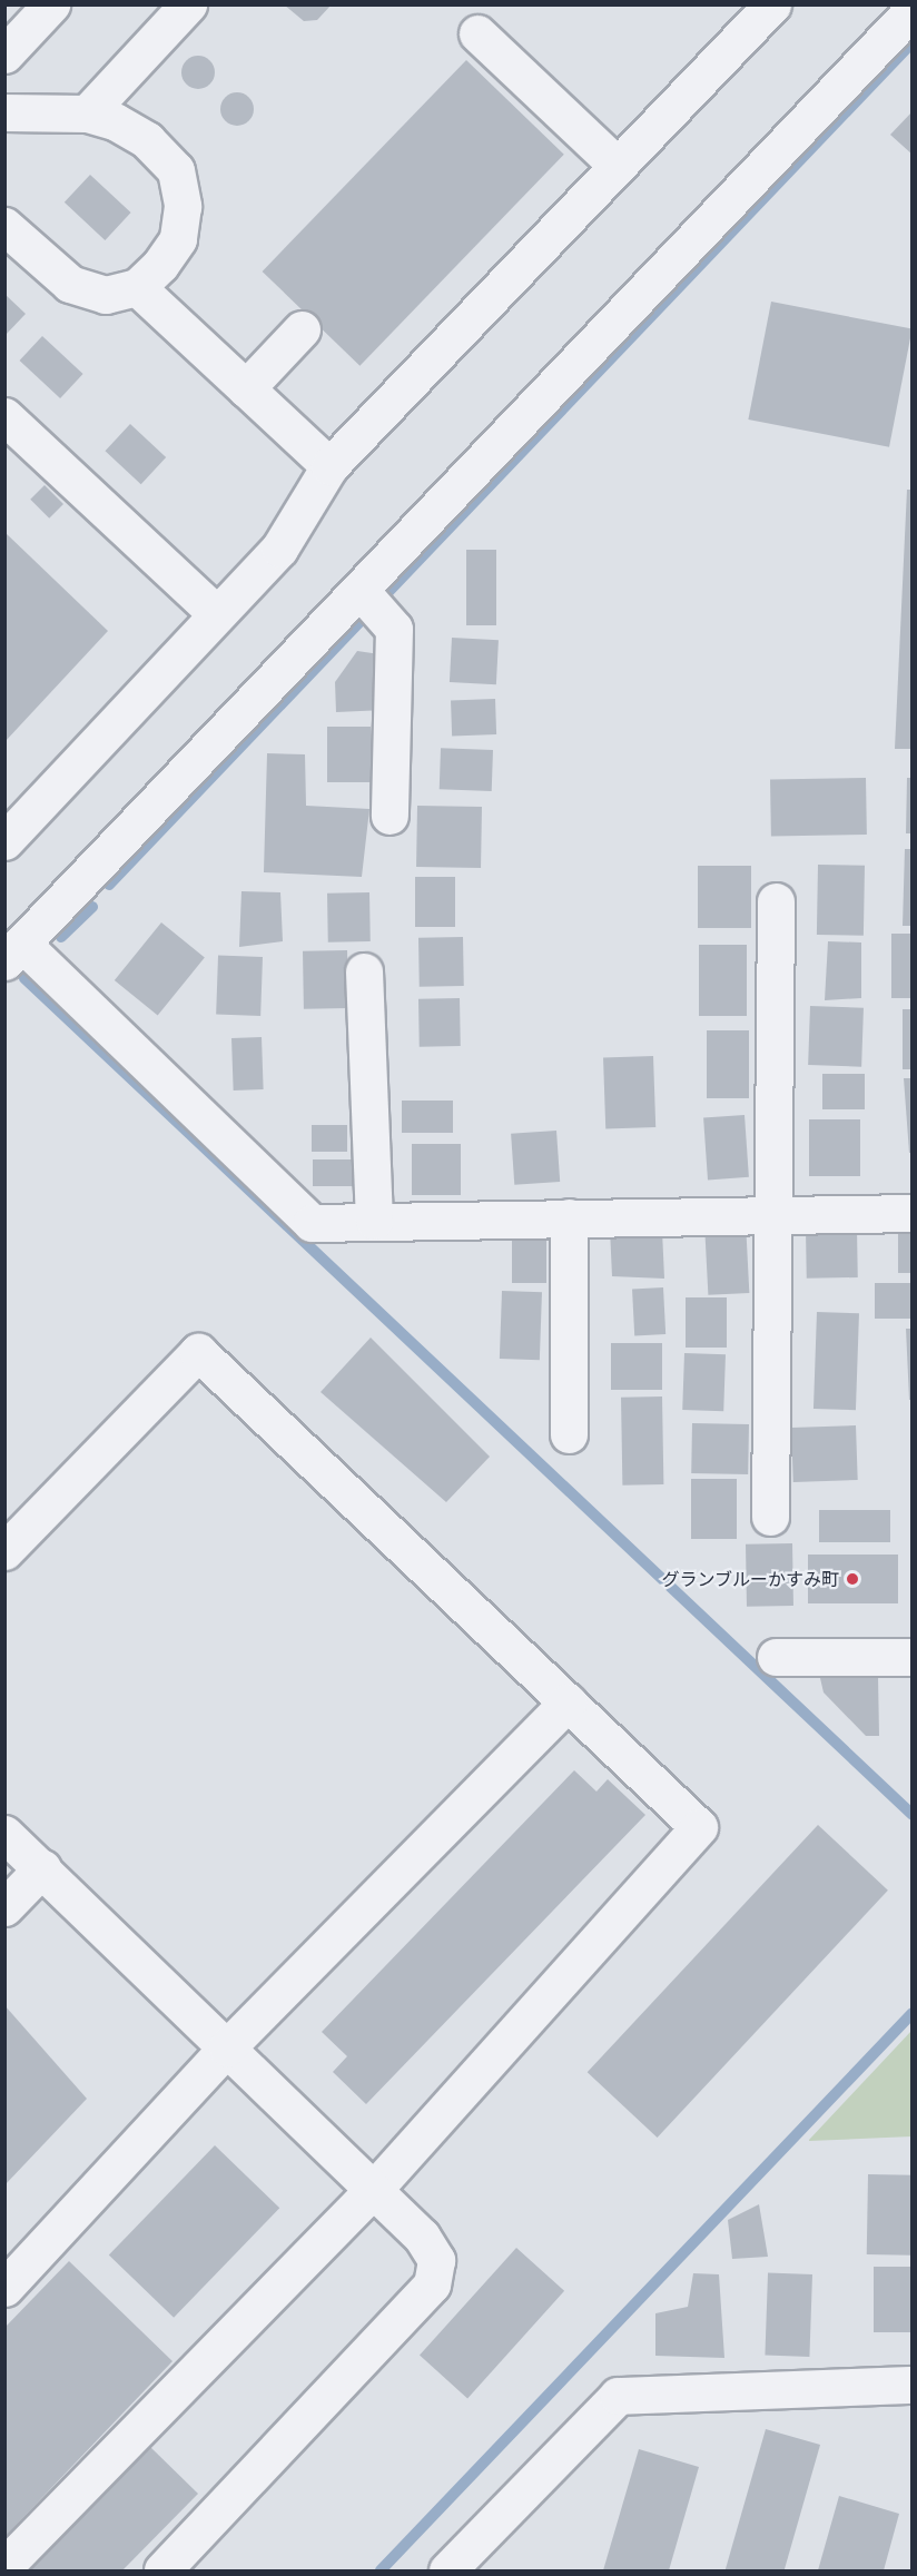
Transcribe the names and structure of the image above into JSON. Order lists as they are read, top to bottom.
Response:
{
  "places": ["グランブルーかすみ町"]
}
